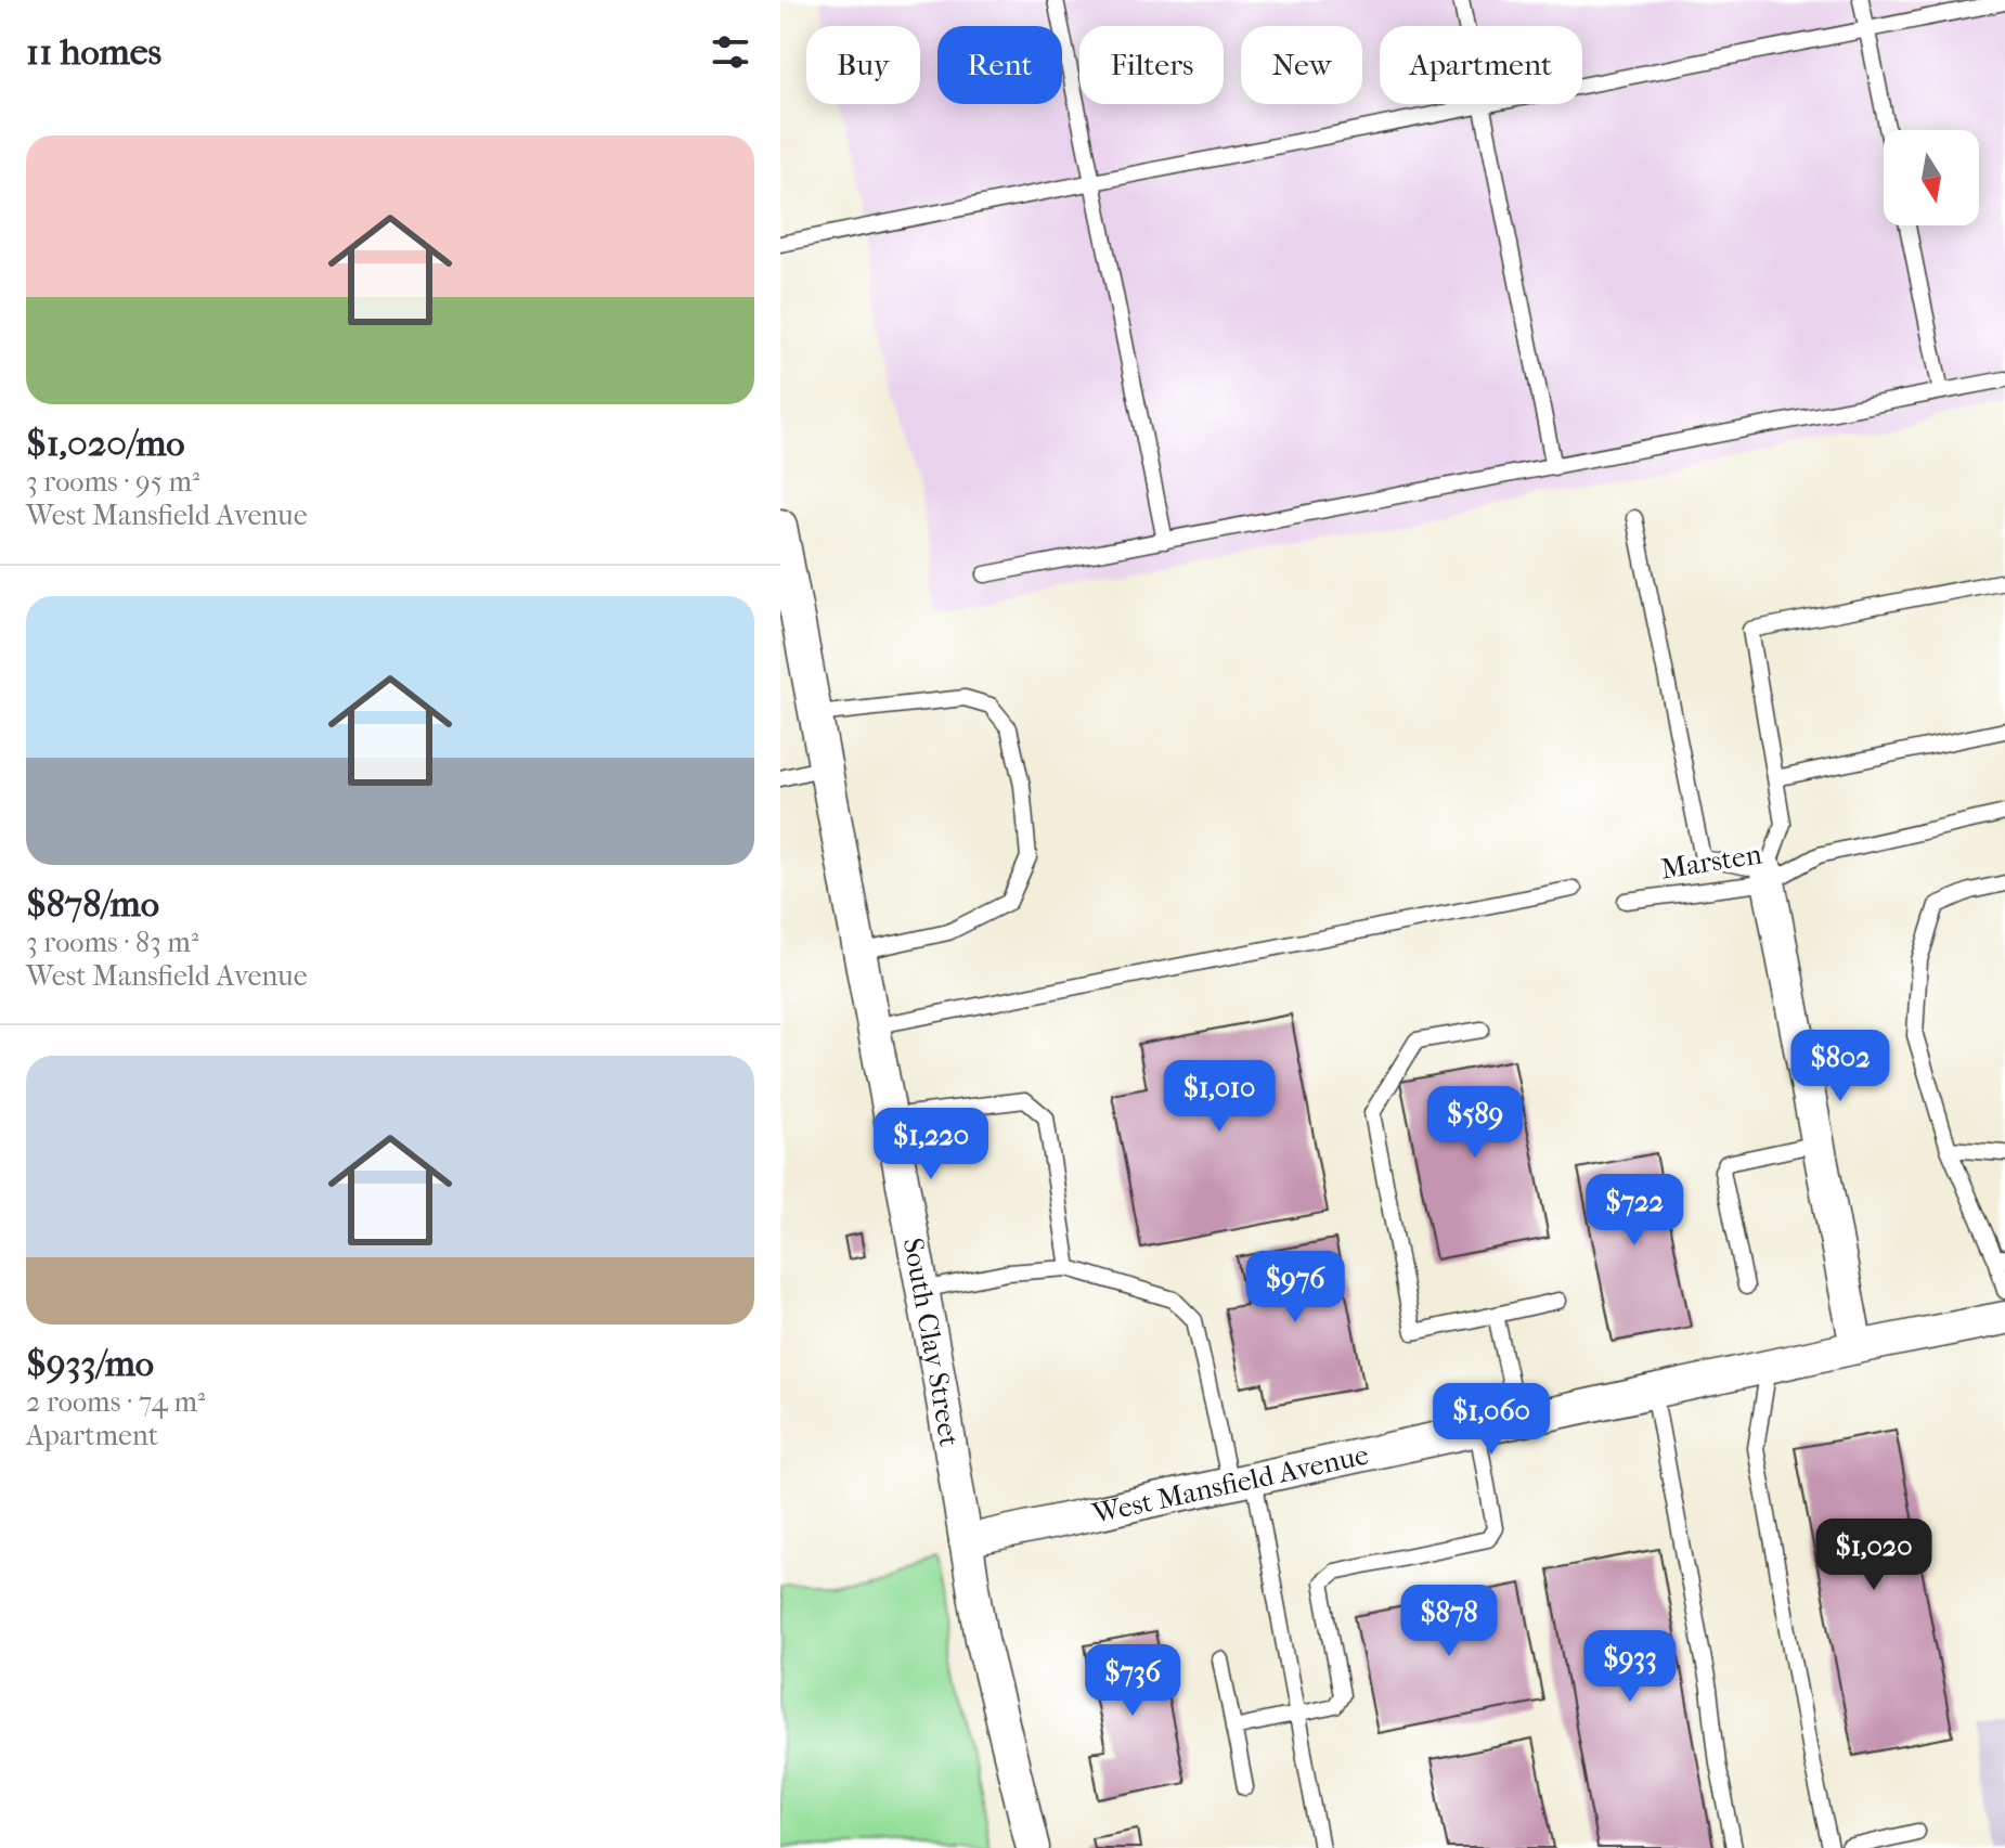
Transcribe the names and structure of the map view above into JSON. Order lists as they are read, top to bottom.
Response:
{
  "streets": {
    "street": ["South Clay Street", "West Mansfield Avenue"],
    "lane": ["Marsten"]
  },
  "crossings": [
    ["South Clay Street", "West Mansfield Avenue"]
  ],
  "north": "bottom",
  "page": {
    "heading": "11 homes",
    "chip": [
      "Buy",
      "Rent",
      "Filters",
      "New",
      "Apartment"
    ],
    "list": [
      {
        "name": "$1,020/mo",
        "note": "3 rooms · 95 m² · West Mansfield Avenue"
      },
      {
        "name": "$878/mo",
        "note": "3 rooms · 83 m² · West Mansfield Avenue"
      },
      {
        "name": "$933/mo",
        "note": "2 rooms · 74 m² · Apartment"
      }
    ],
    "price": [
      "$802",
      "$1,010",
      "$589",
      "$1,220",
      "$722",
      "$976",
      "$1,060",
      "$1,020",
      "$878",
      "$933",
      "$736"
    ]
  }
}
